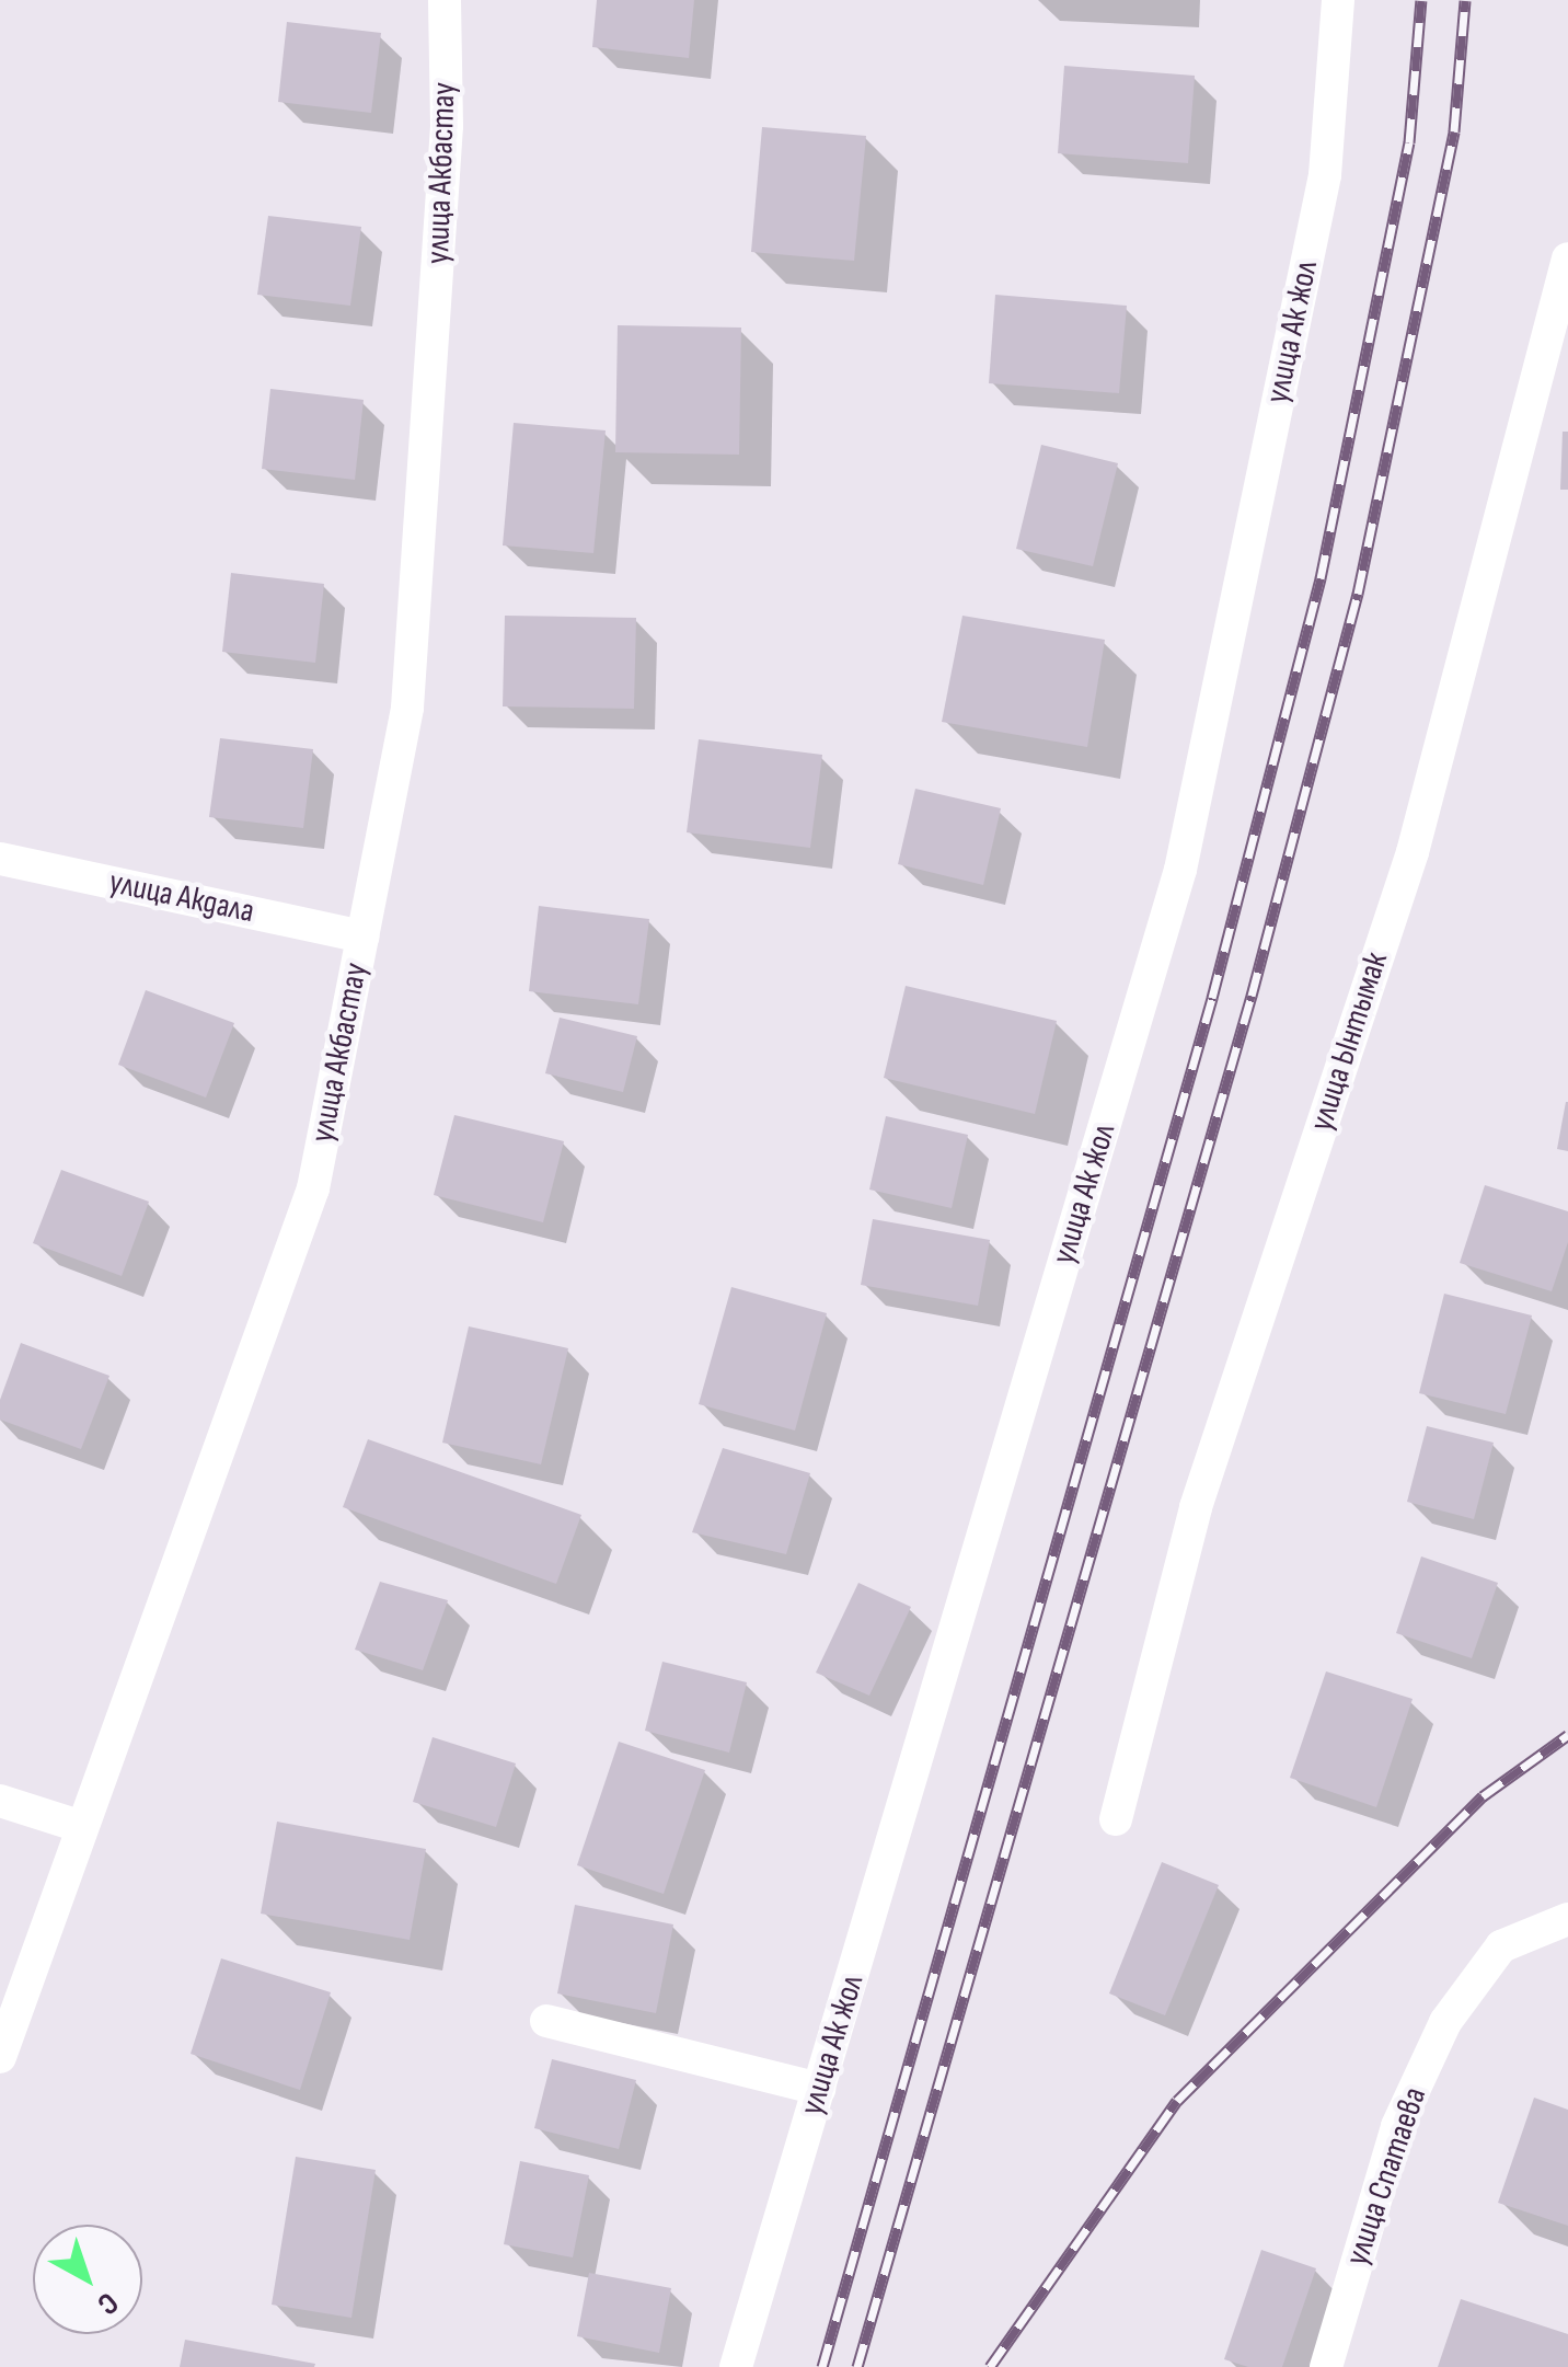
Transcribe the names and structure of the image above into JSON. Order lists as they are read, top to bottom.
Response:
{
  "streets": {
    "street": [
      "улица Акбастау",
      "улица Ак жол",
      "улица Акдала",
      "улица Ынтымак",
      "улица Спатаева"
    ]
  },
  "crossings": [
    ["улица Акбастау", "улица Акдала"]
  ],
  "north": "bottom right"
}
